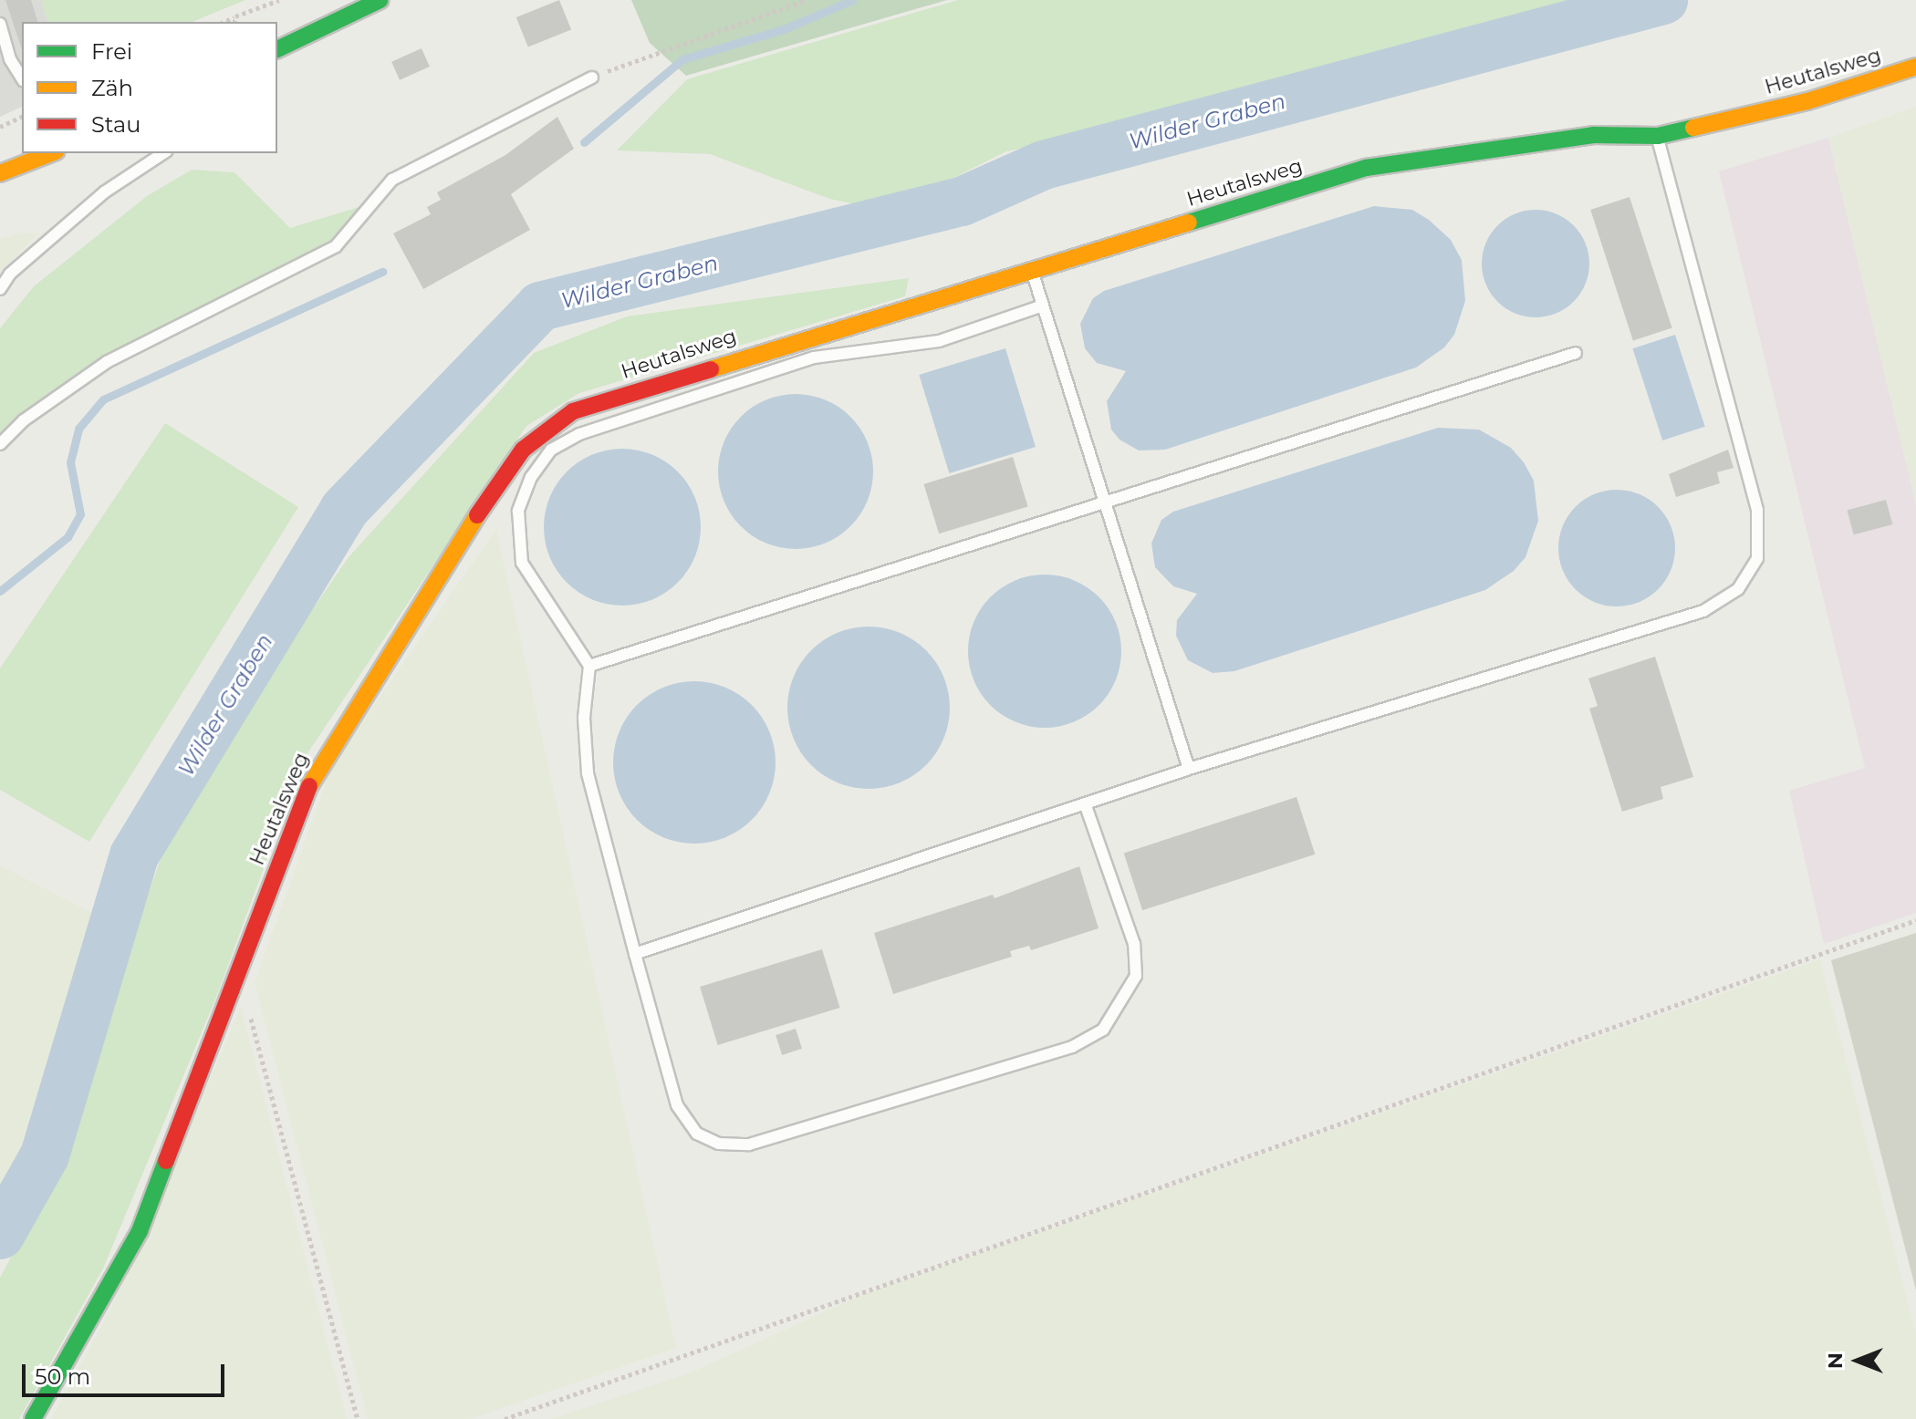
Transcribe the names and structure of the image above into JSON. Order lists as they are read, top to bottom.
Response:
{
  "streets": {
    "street": ["Heutalsweg"]
  },
  "water": ["Wilder Graben"],
  "legend": ["Frei", "Zäh", "Stau"],
  "scale_bar": "50 m",
  "north": "left"
}
